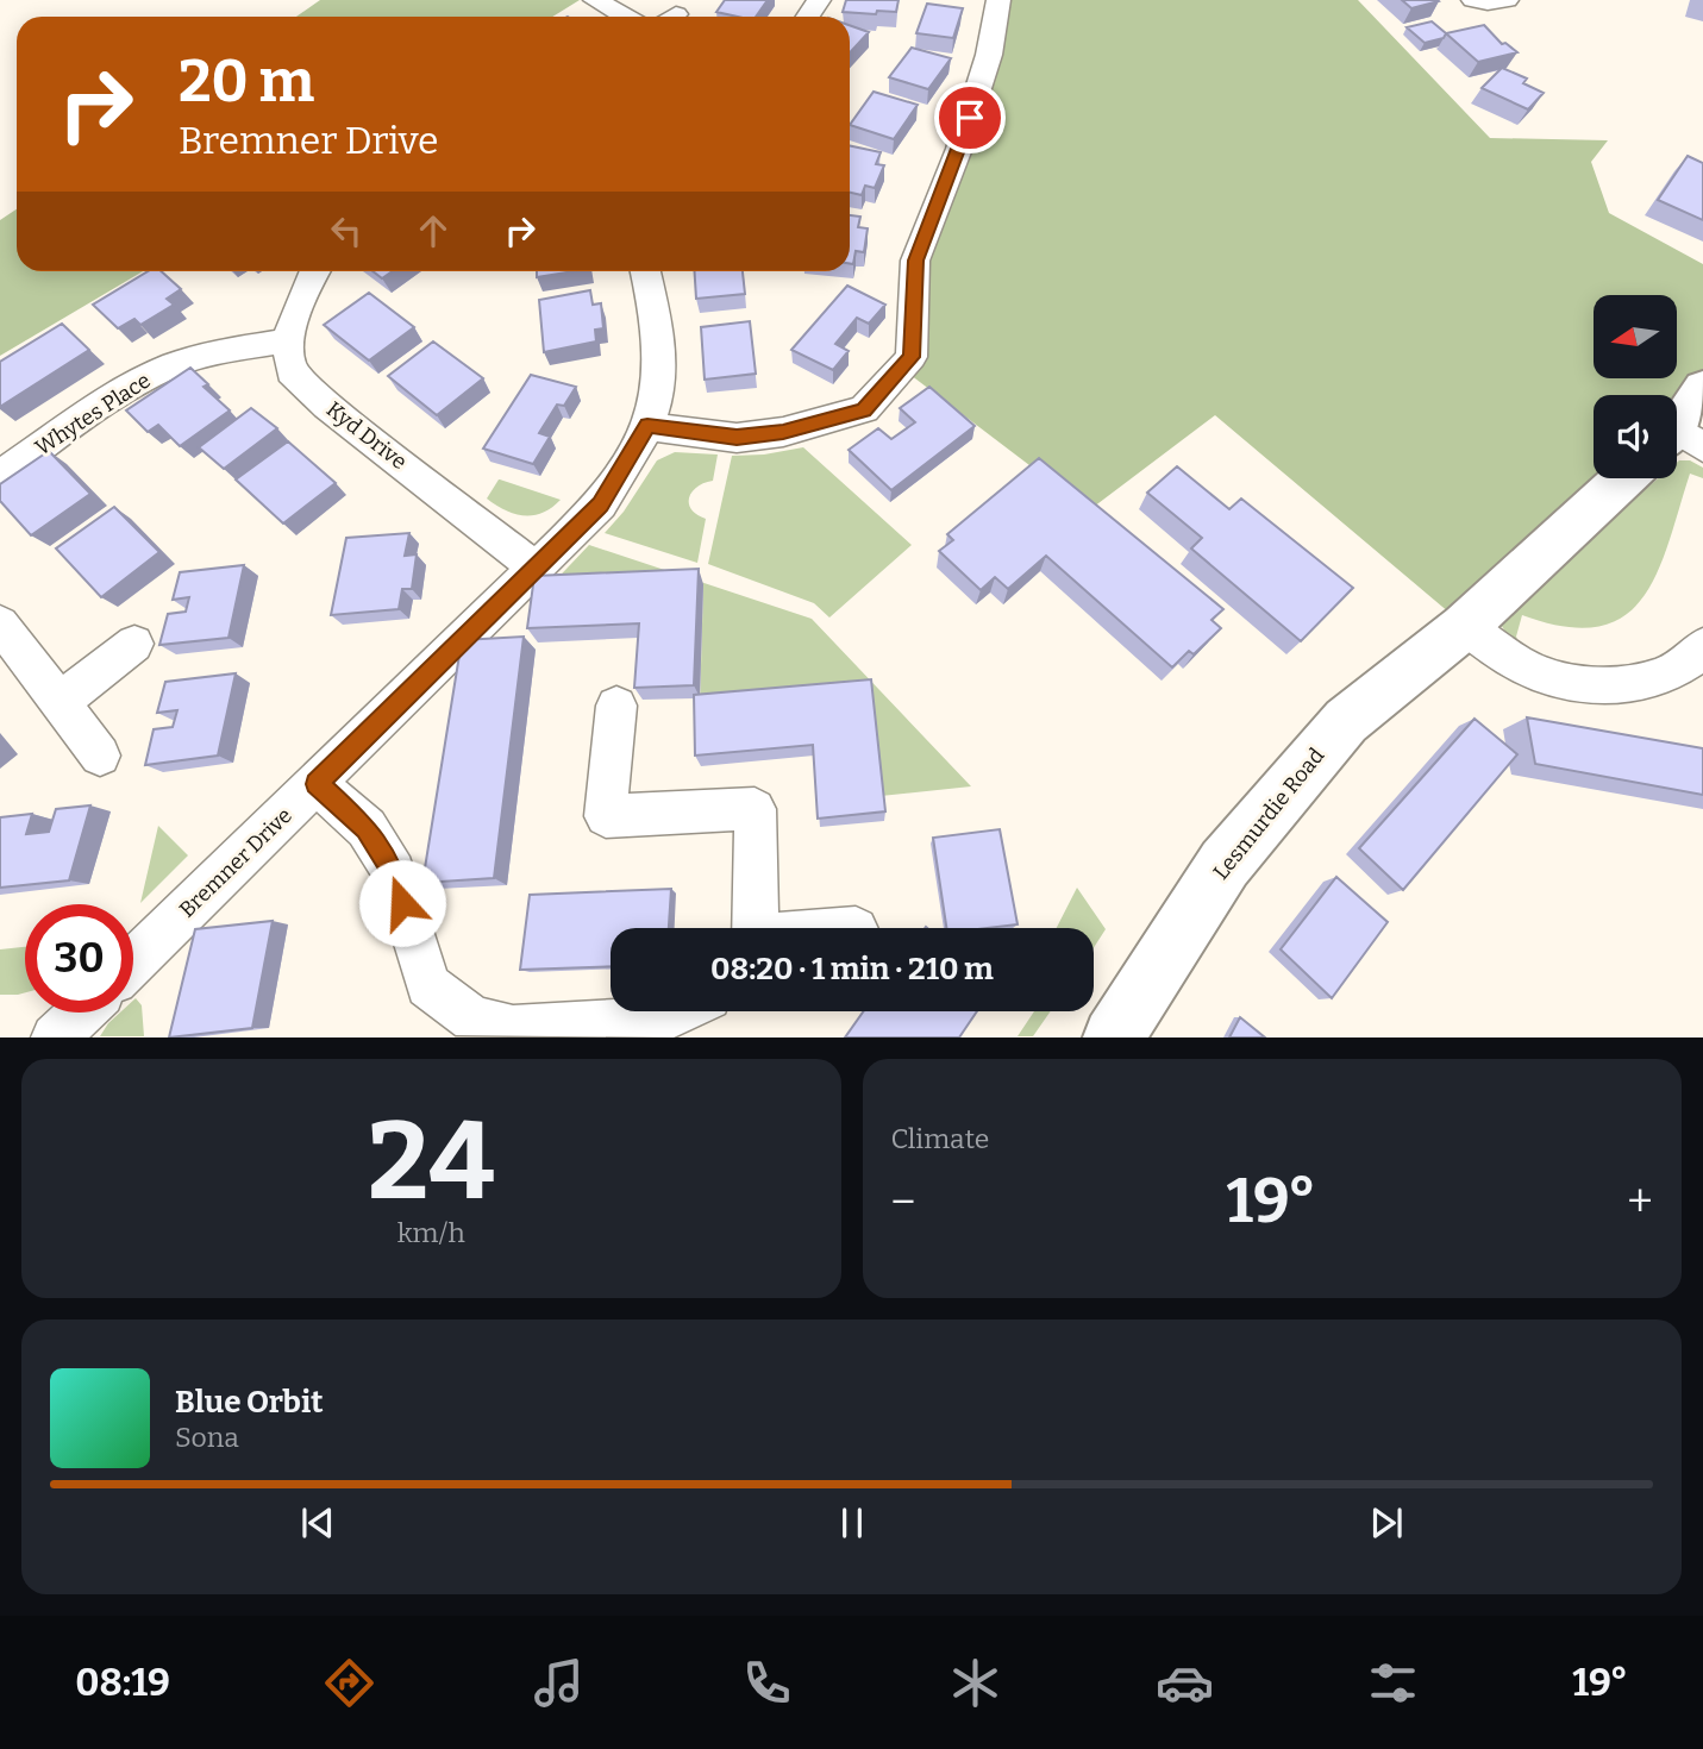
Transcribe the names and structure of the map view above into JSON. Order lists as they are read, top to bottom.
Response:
{
  "streets": {
    "street": [
      "Whytes Place",
      "Kyd Drive",
      "Lesmurdie Road",
      "Bremner Drive"
    ]
  },
  "crossings": [
    ["Whytes Place", "Kyd Drive"],
    ["Kyd Drive", "Bremner Drive"]
  ],
  "north": "left",
  "page": {
    "turn": ["20 m", "Bremner Drive"],
    "limit": "30",
    "trip": "08:20 · 1 min · 210 m",
    "tile": [
      ["24", "km/h"],
      "Climate"
    ],
    "heat": ["−", "19°", "+"],
    "song": ["Blue Orbit", "Sona"],
    "tabs": ["08:19", "19°"]
  }
}
